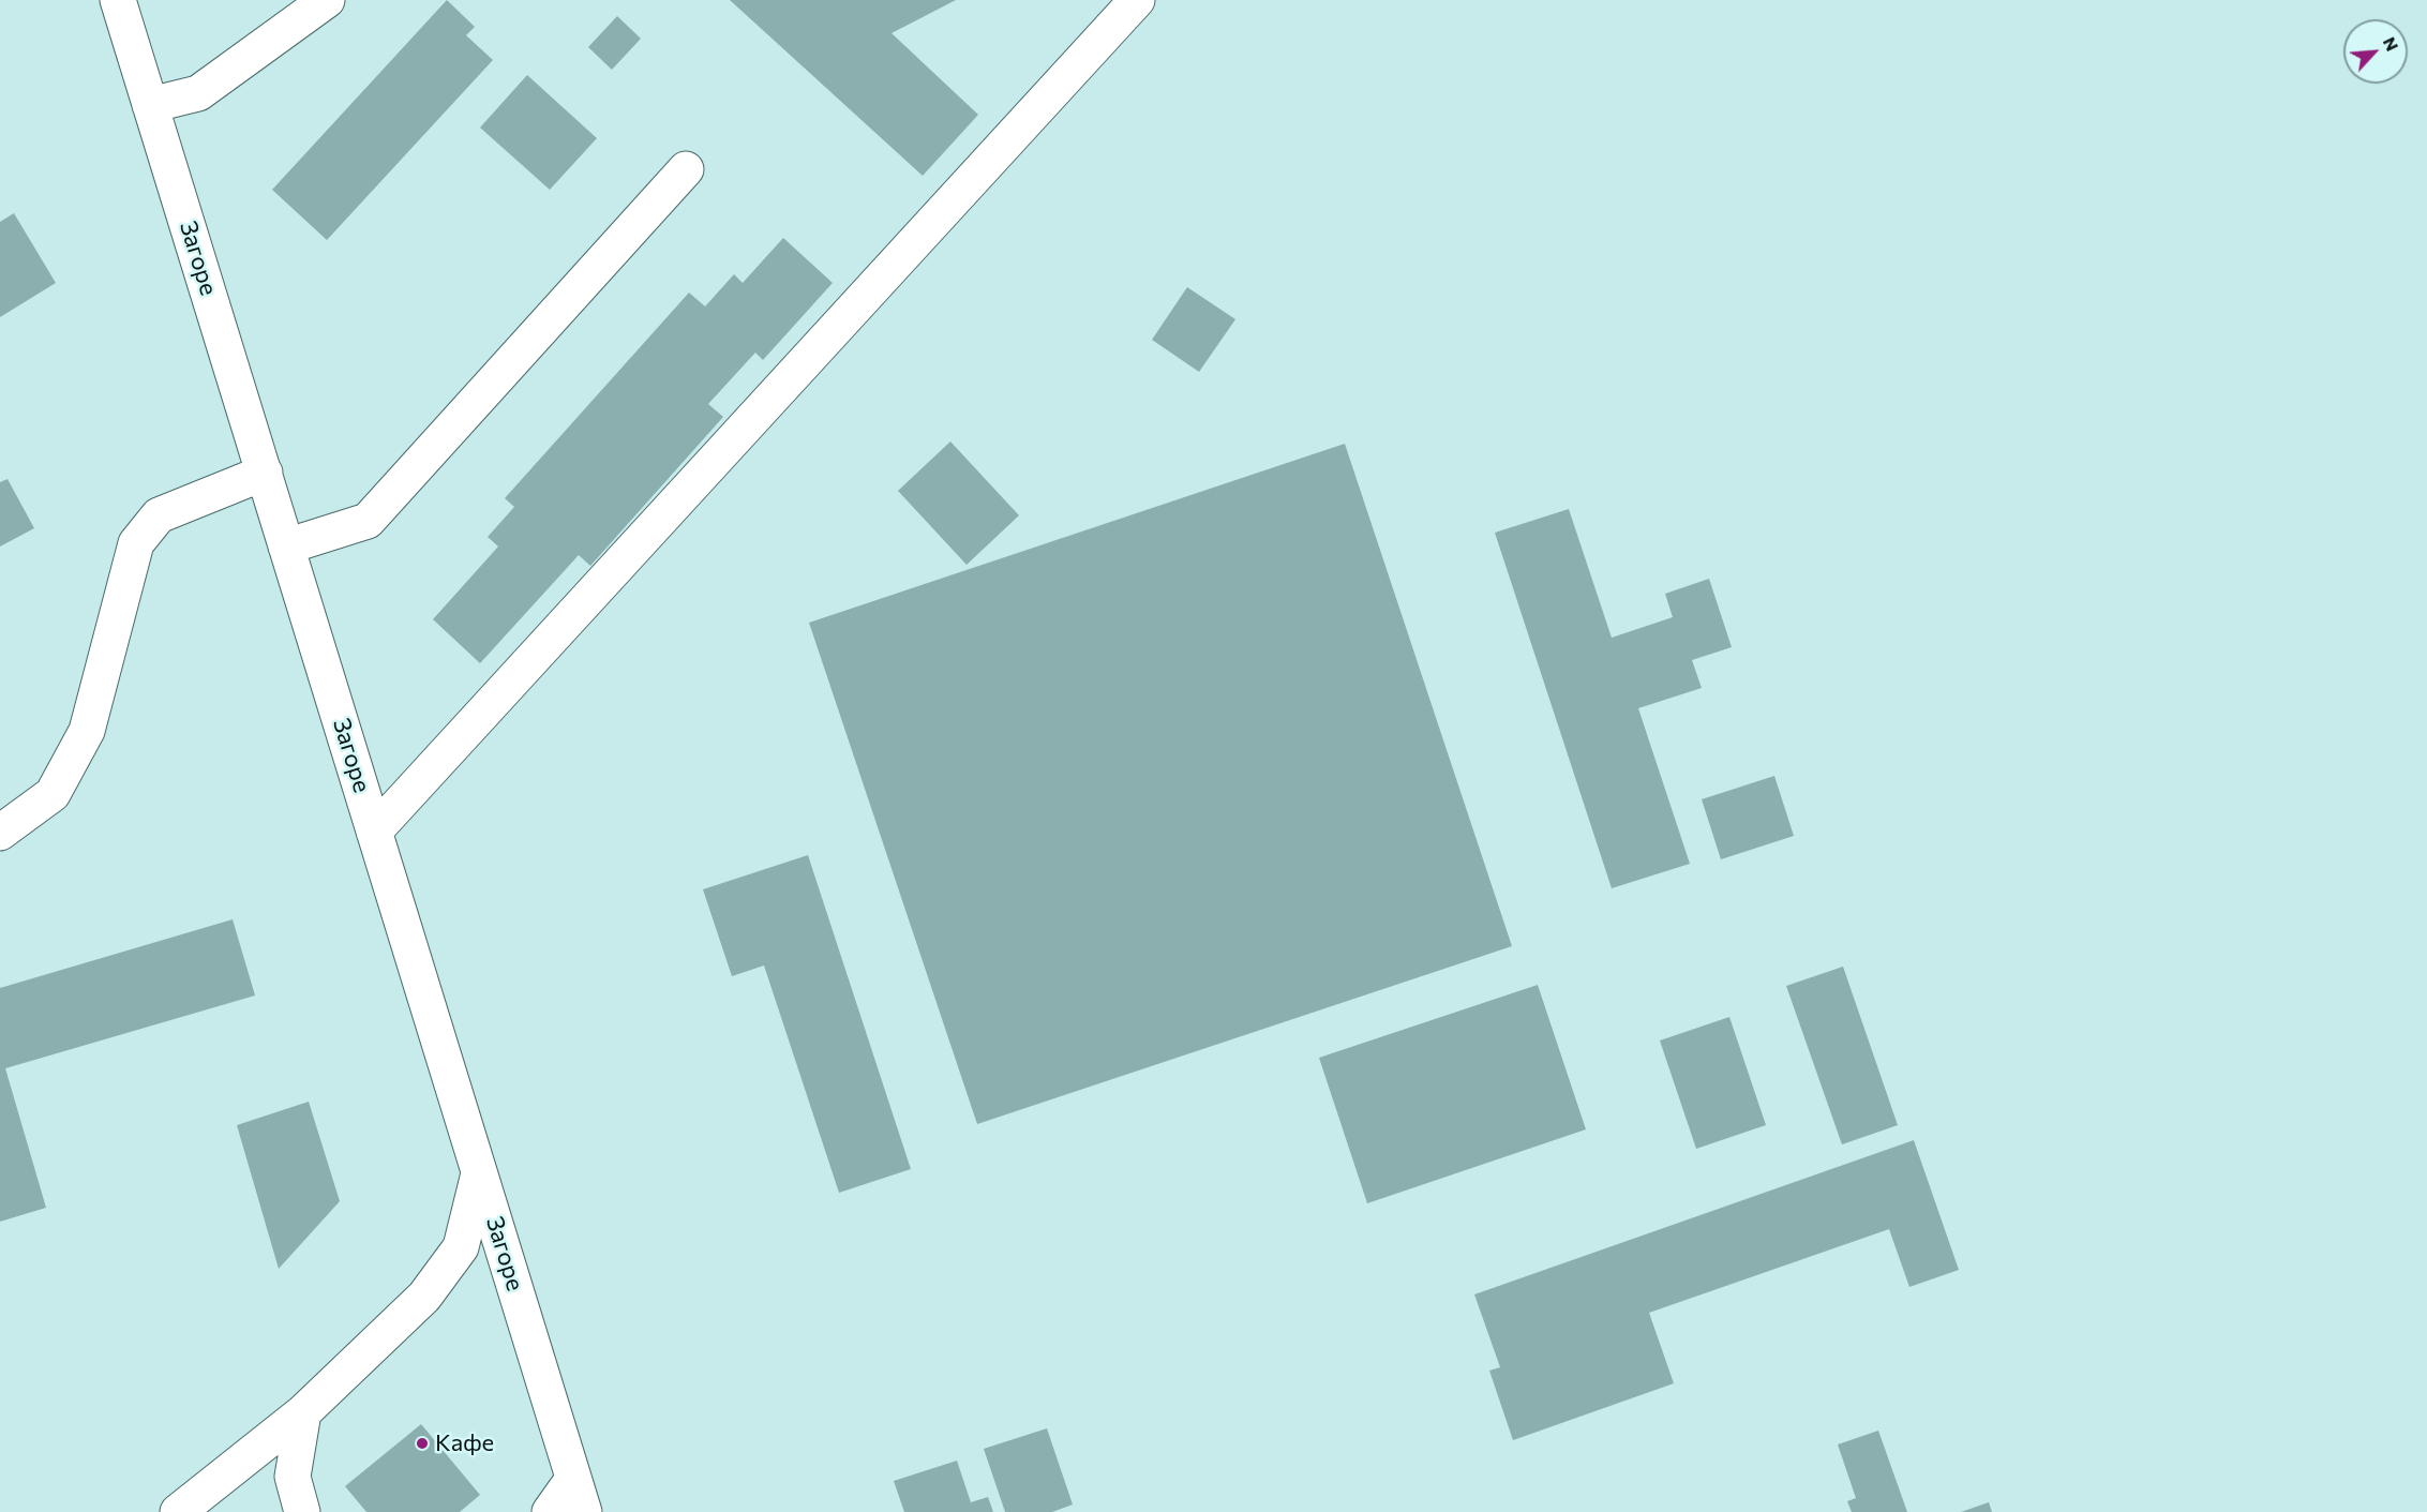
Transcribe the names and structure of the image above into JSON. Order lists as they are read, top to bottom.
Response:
{
  "streets": {
    "street": ["Загоре"]
  },
  "places": ["Кафе"],
  "north": "top right"
}
